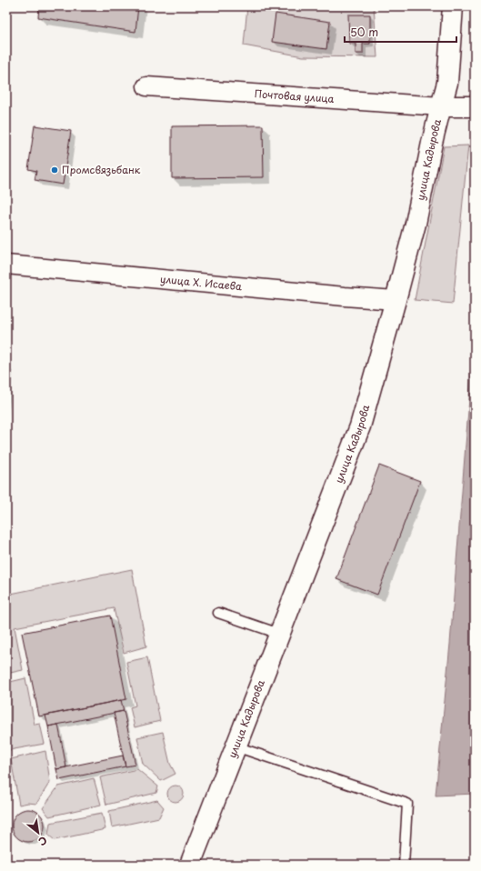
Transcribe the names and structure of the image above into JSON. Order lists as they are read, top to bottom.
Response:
{
  "streets": {
    "main road": ["улица Кадырова"],
    "street": ["Почтовая улица", "улица Х. Исаева"]
  },
  "crossings": [
    ["Почтовая улица", "улица Кадырова"],
    ["улица Кадырова", "улица Х. Исаева"]
  ],
  "places": ["Промсвязьбанк"],
  "scale_bar": "50 m",
  "north": "bottom right"
}
